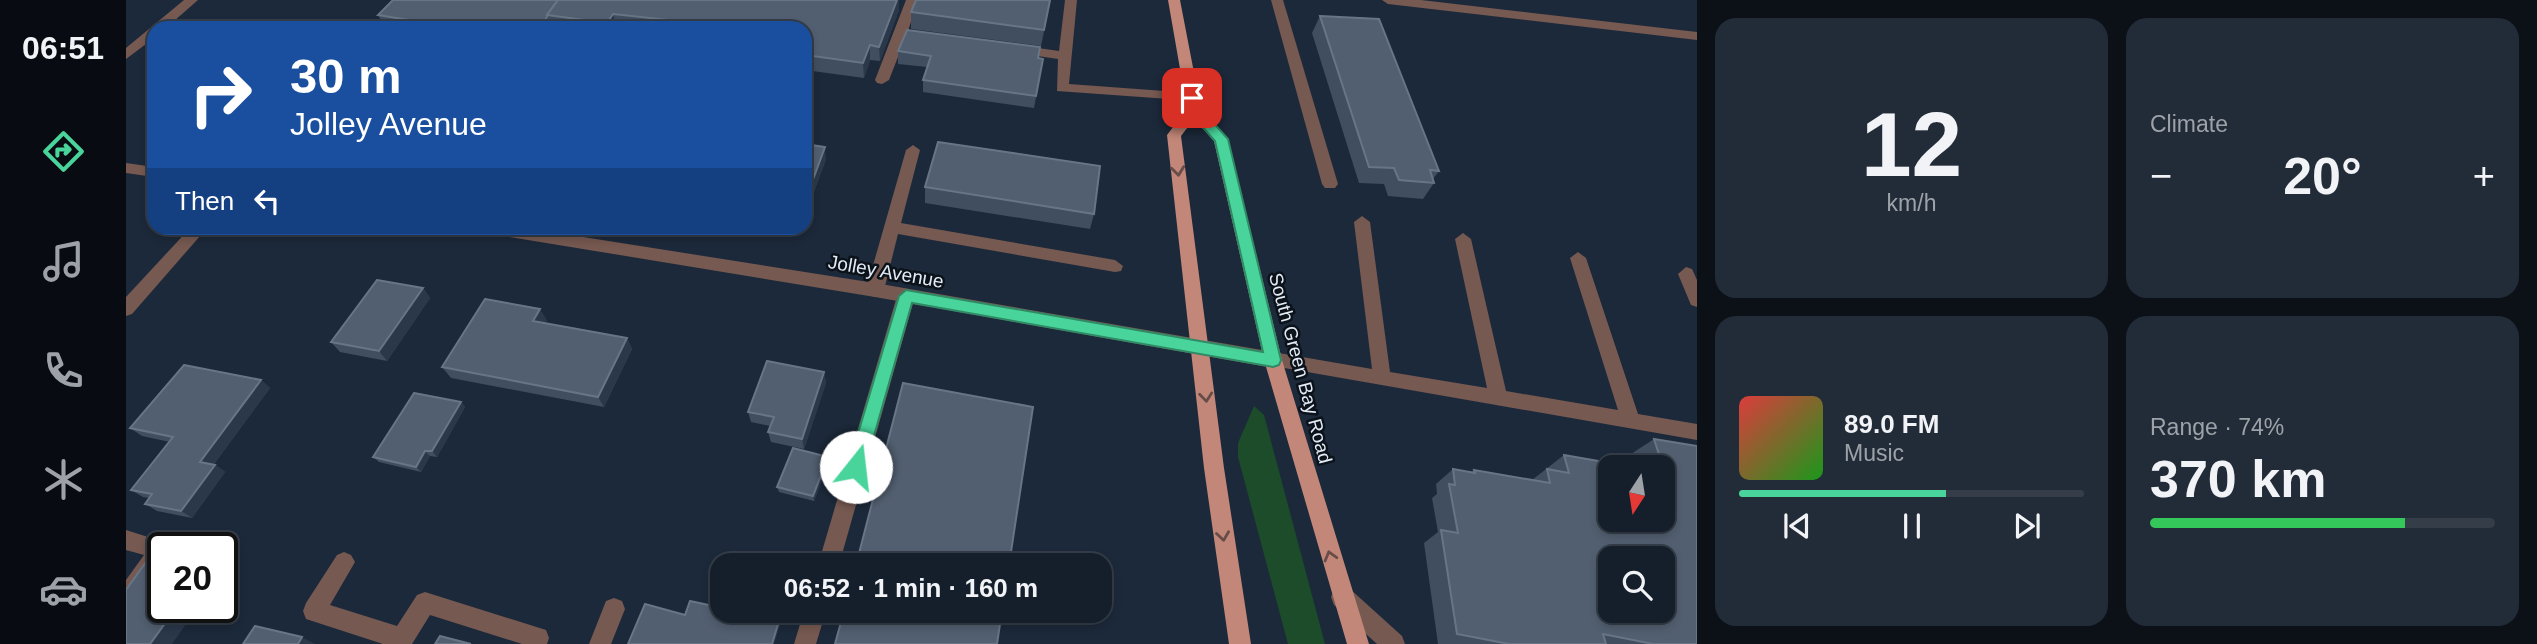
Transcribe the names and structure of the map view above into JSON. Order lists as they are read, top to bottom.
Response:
{
  "streets": {
    "main road": ["South Green Bay Road"],
    "street": ["Jolley Avenue"]
  },
  "crossings": [
    ["Jolley Avenue", "South Green Bay Road"]
  ],
  "north": "bottom",
  "page": {
    "tabs": "06:51",
    "tile": [
      ["12", "km/h"],
      "Climate",
      ["Range · 74%", "370 km"]
    ],
    "turn": ["30 m", "Jolley Avenue"],
    "heat": ["−", "20°", "+"],
    "then": "Then",
    "song": ["89.0 FM", "Music"],
    "limit": "20",
    "trip": "06:52 · 1 min · 160 m"
  }
}
